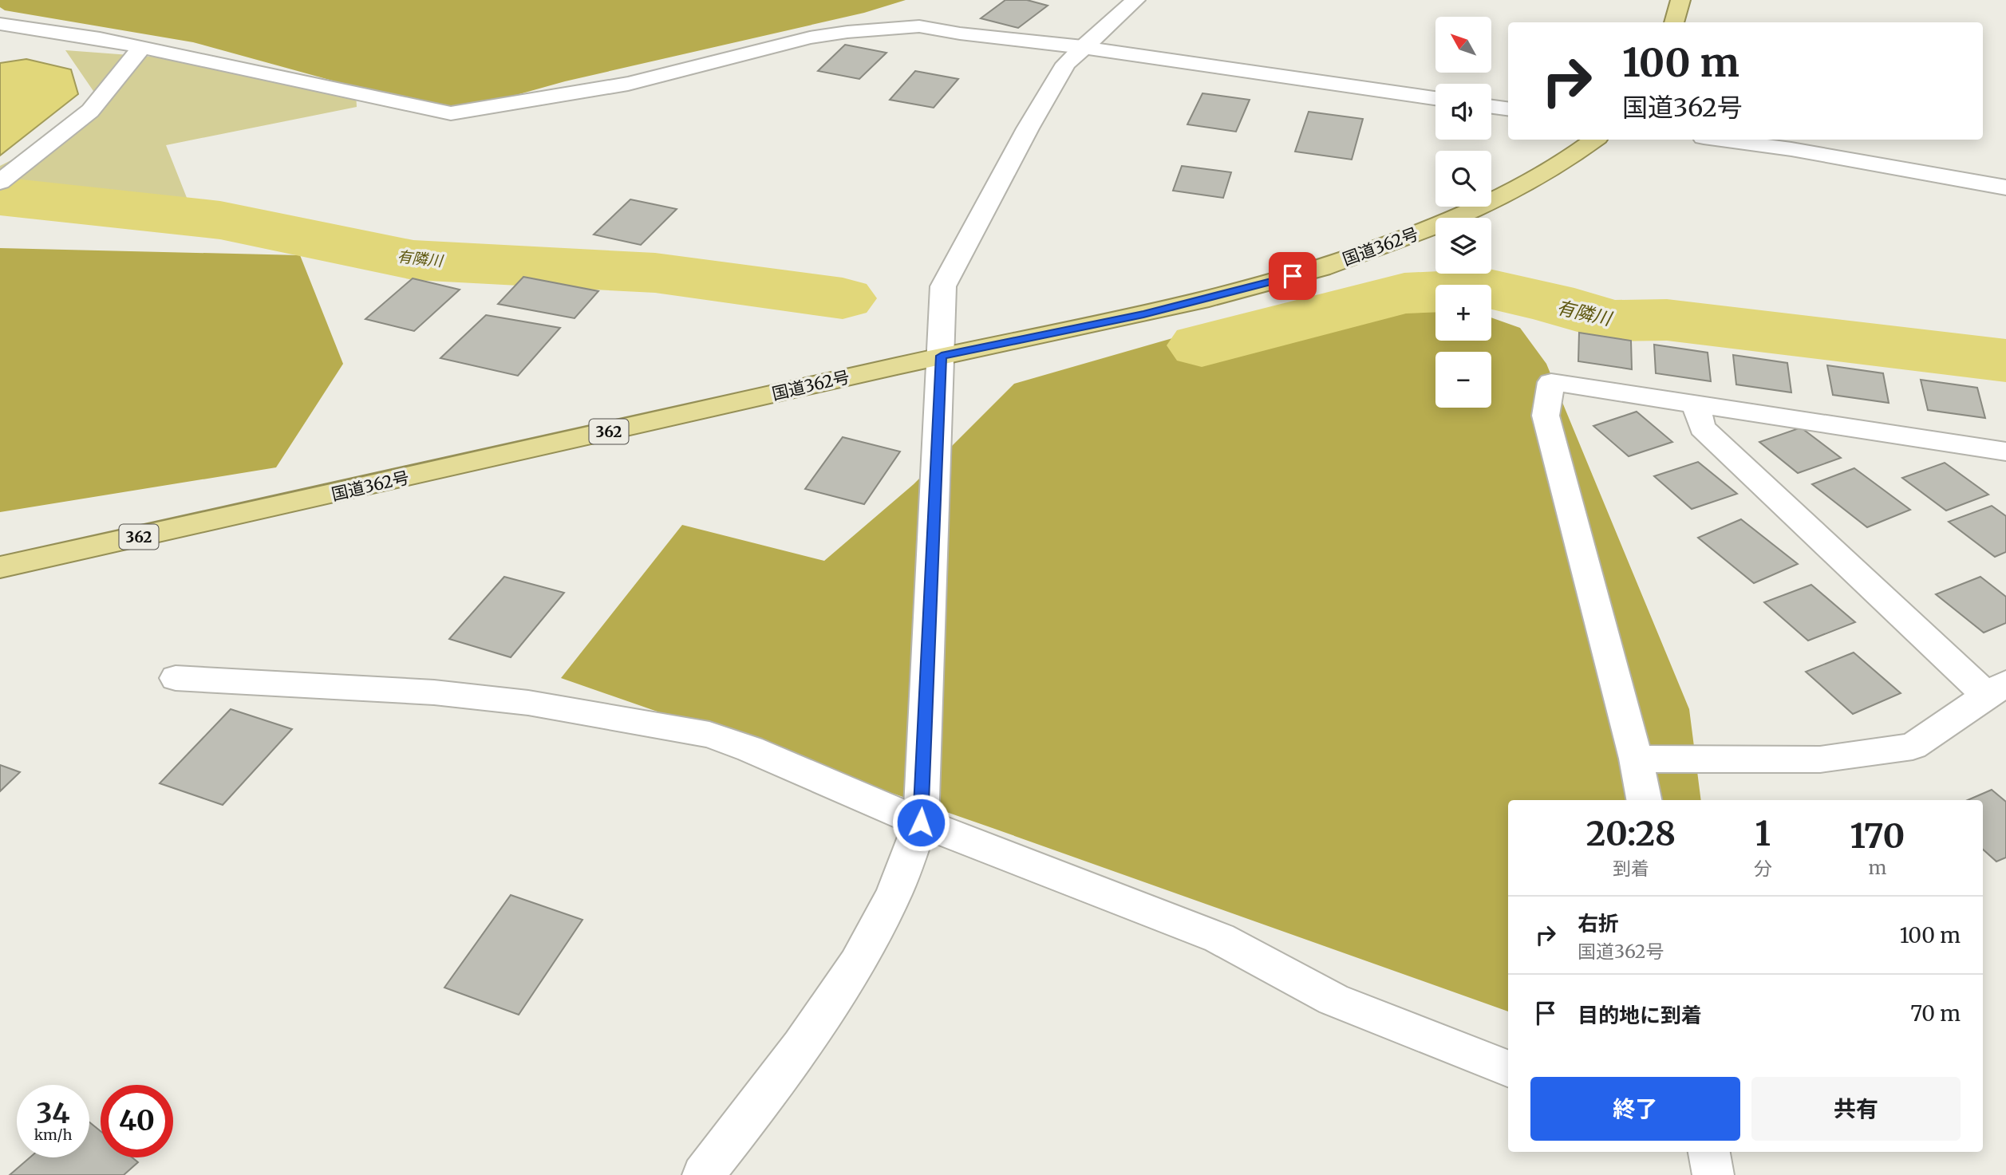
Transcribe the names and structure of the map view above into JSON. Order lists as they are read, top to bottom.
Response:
{
  "streets": {
    "highway": ["国道362号", "362"]
  },
  "water": ["有隣川"],
  "north": "top left",
  "page": {
    "map_buttons": ["+", "−"],
    "turn": ["100 m", "国道362号"],
    "eta": [
      "20:28",
      "到着",
      "1",
      "分",
      "170",
      "m"
    ],
    "list": [
      {
        "name": "右折",
        "note": "国道362号",
        "value": "100 m"
      },
      {
        "name": "目的地に到着",
        "value": "70 m"
      }
    ],
    "buttons": ["終了", "共有"],
    "speed": "34 km/h",
    "limit": "40"
  }
}
